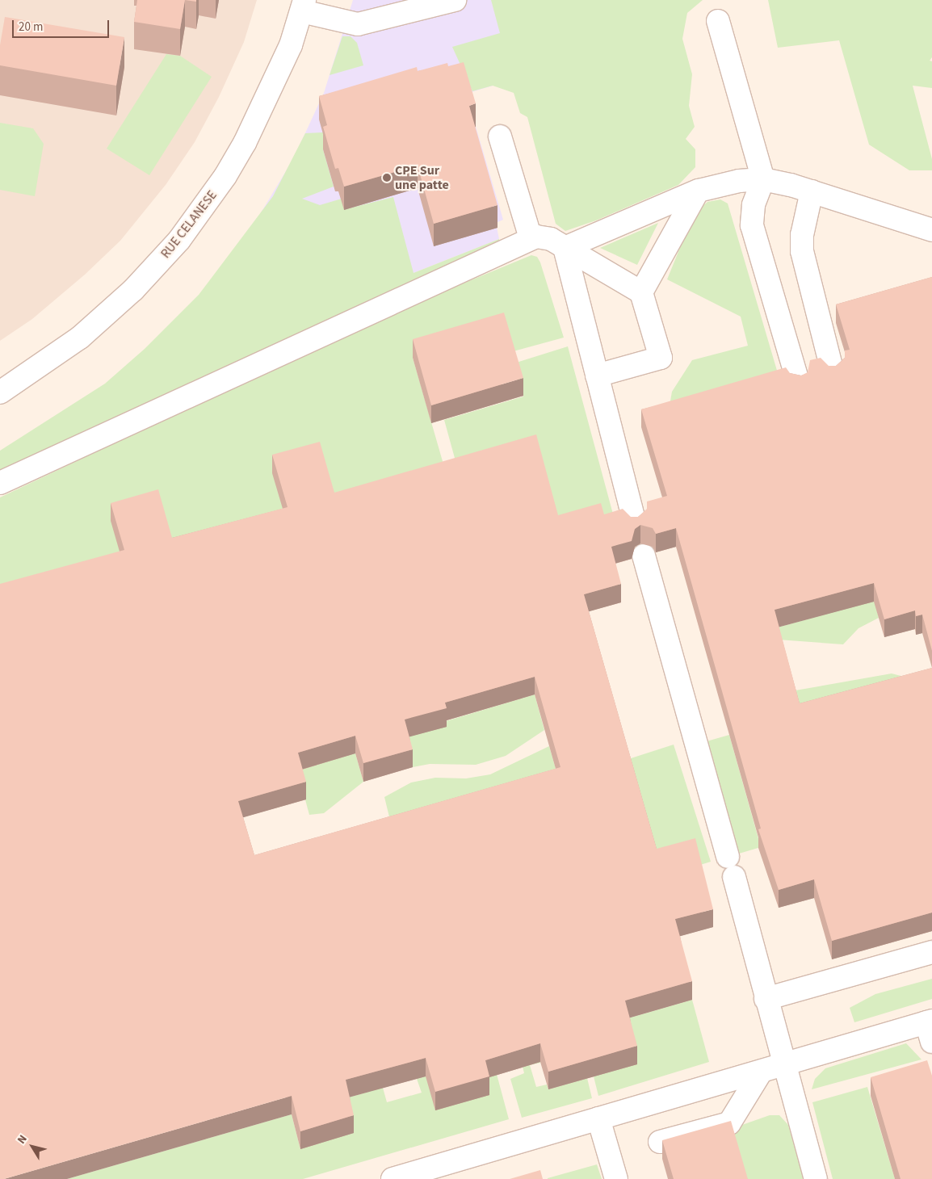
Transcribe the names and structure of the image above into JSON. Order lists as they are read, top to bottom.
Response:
{
  "streets": {
    "street": ["RUE CELANESE"]
  },
  "places": ["CPE Sur une patte"],
  "scale_bar": "20 m",
  "north": "top left"
}
